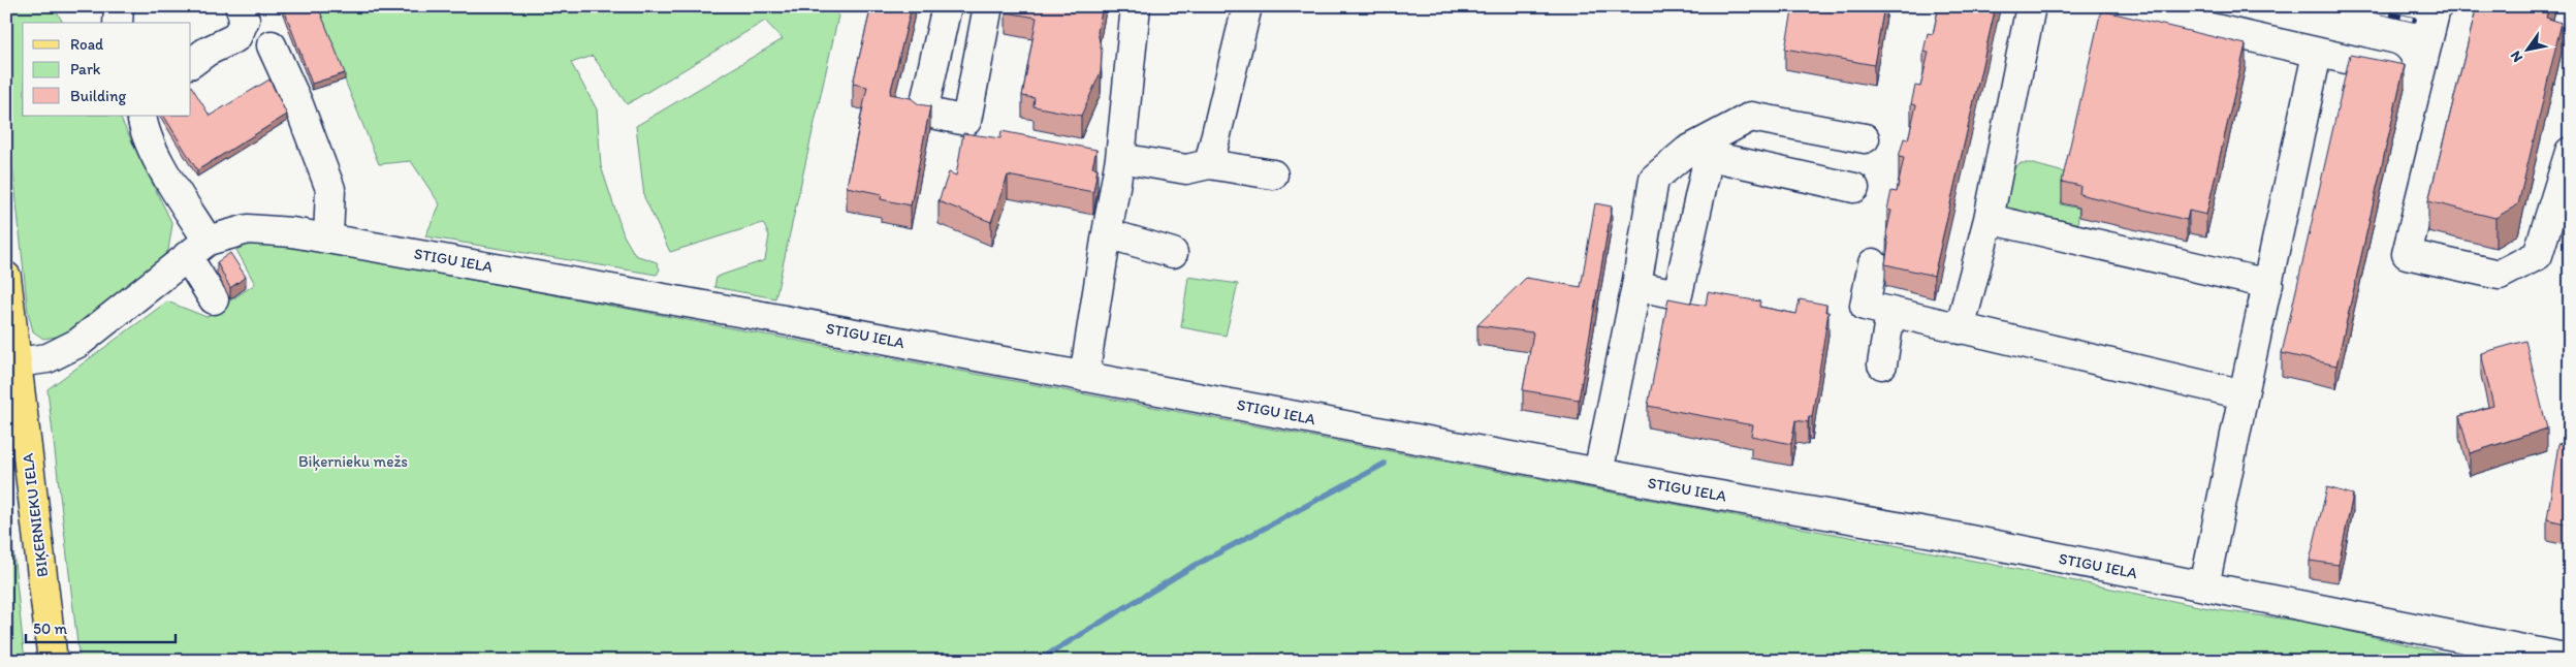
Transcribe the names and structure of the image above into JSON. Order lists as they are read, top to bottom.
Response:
{
  "streets": {
    "main road": ["BIĶERNIEKU IELA"],
    "street": ["STIGU IELA"]
  },
  "crossings": [
    ["STIGU IELA", "BIĶERNIEKU IELA"]
  ],
  "parks": ["Biķernieku mežs"],
  "legend": ["Road", "Park", "Building"],
  "scale_bar": "50 m",
  "north": "bottom left"
}
